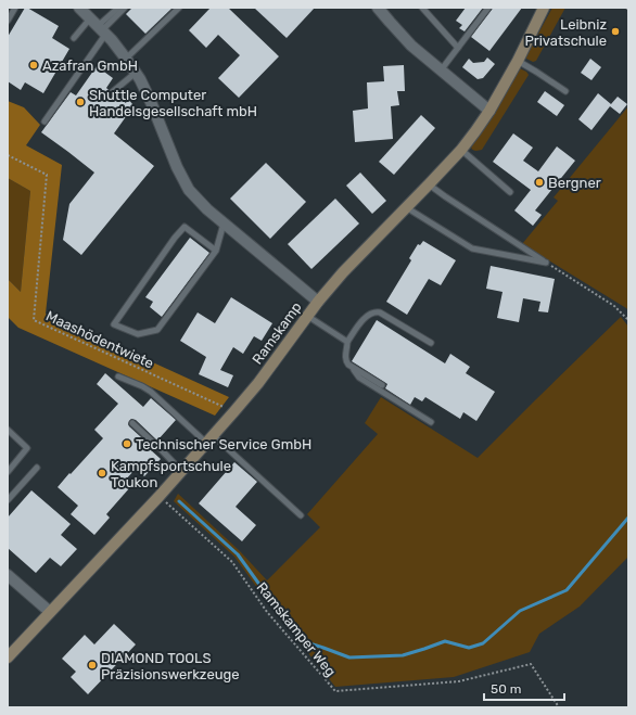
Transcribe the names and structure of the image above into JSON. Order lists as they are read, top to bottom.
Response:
{
  "streets": {
    "street": ["Ramskamp"],
    "path": ["Maashödentwiete", "Ramskamper Weg"]
  },
  "crossings": [
    ["Ramskamp", "Maashödentwiete"],
    ["Ramskamp", "Ramskamper Weg"]
  ],
  "places": [
    "Leibniz Privatschule",
    "Azafran GmbH",
    "Shuttle Computer Handelsgesellschaft mbH",
    "Bergner",
    "Technischer Service GmbH",
    "Kampfsportschule Toukon",
    "DIAMOND TOOLS Präzisionswerkzeuge"
  ],
  "scale_bar": "50 m"
}
